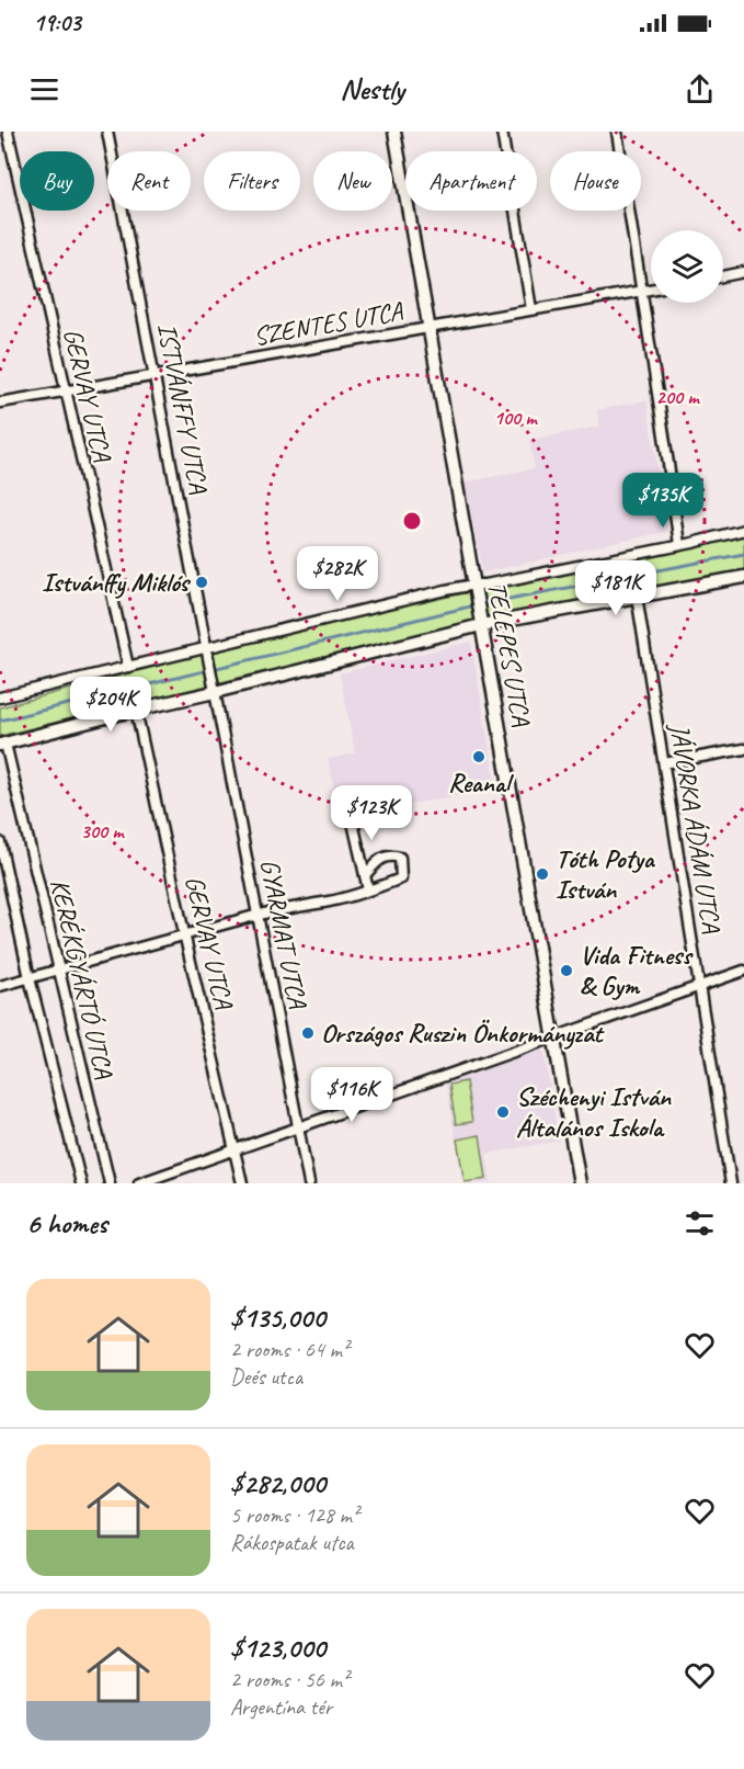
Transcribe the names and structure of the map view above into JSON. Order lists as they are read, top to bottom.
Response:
{
  "streets": {
    "street": [
      "SZENTES UTCA",
      "GERVAY UTCA",
      "ISTVÁNFFY UTCA",
      "TELEPES UTCA",
      "JÁVORKA ÁDÁM UTCA",
      "GYARMAT UTCA",
      "KERÉKGYÁRTÓ UTCA"
    ]
  },
  "crossings": [
    ["SZENTES UTCA", "GERVAY UTCA"],
    ["SZENTES UTCA", "ISTVÁNFFY UTCA"],
    ["SZENTES UTCA", "TELEPES UTCA"],
    ["ISTVÁNFFY UTCA", "GYARMAT UTCA"]
  ],
  "places": [
    "Istvánffy Miklós",
    "Reanal",
    "Tóth Potya István",
    "Vida Fitness & Gym",
    "Országos Ruszin Önkormányzat",
    "Széchenyi István Általános Iskola"
  ],
  "page": {
    "status": "19:03",
    "header": "Nestly",
    "chip": [
      "Buy",
      "Rent",
      "Filters",
      "New",
      "Apartment",
      "House"
    ],
    "price": [
      "$135K",
      "$282K",
      "$181K",
      "$204K",
      "$123K",
      "$116K"
    ],
    "heading": "6 homes",
    "list": [
      {
        "name": "$135,000",
        "note": "2 rooms · 64 m² · Deés utca"
      },
      {
        "name": "$282,000",
        "note": "5 rooms · 128 m² · Rákospatak utca"
      },
      {
        "name": "$123,000",
        "note": "2 rooms · 56 m² · Argentína tér"
      }
    ]
  },
  "rings": ["200 m", "100 m", "300 m"]
}
